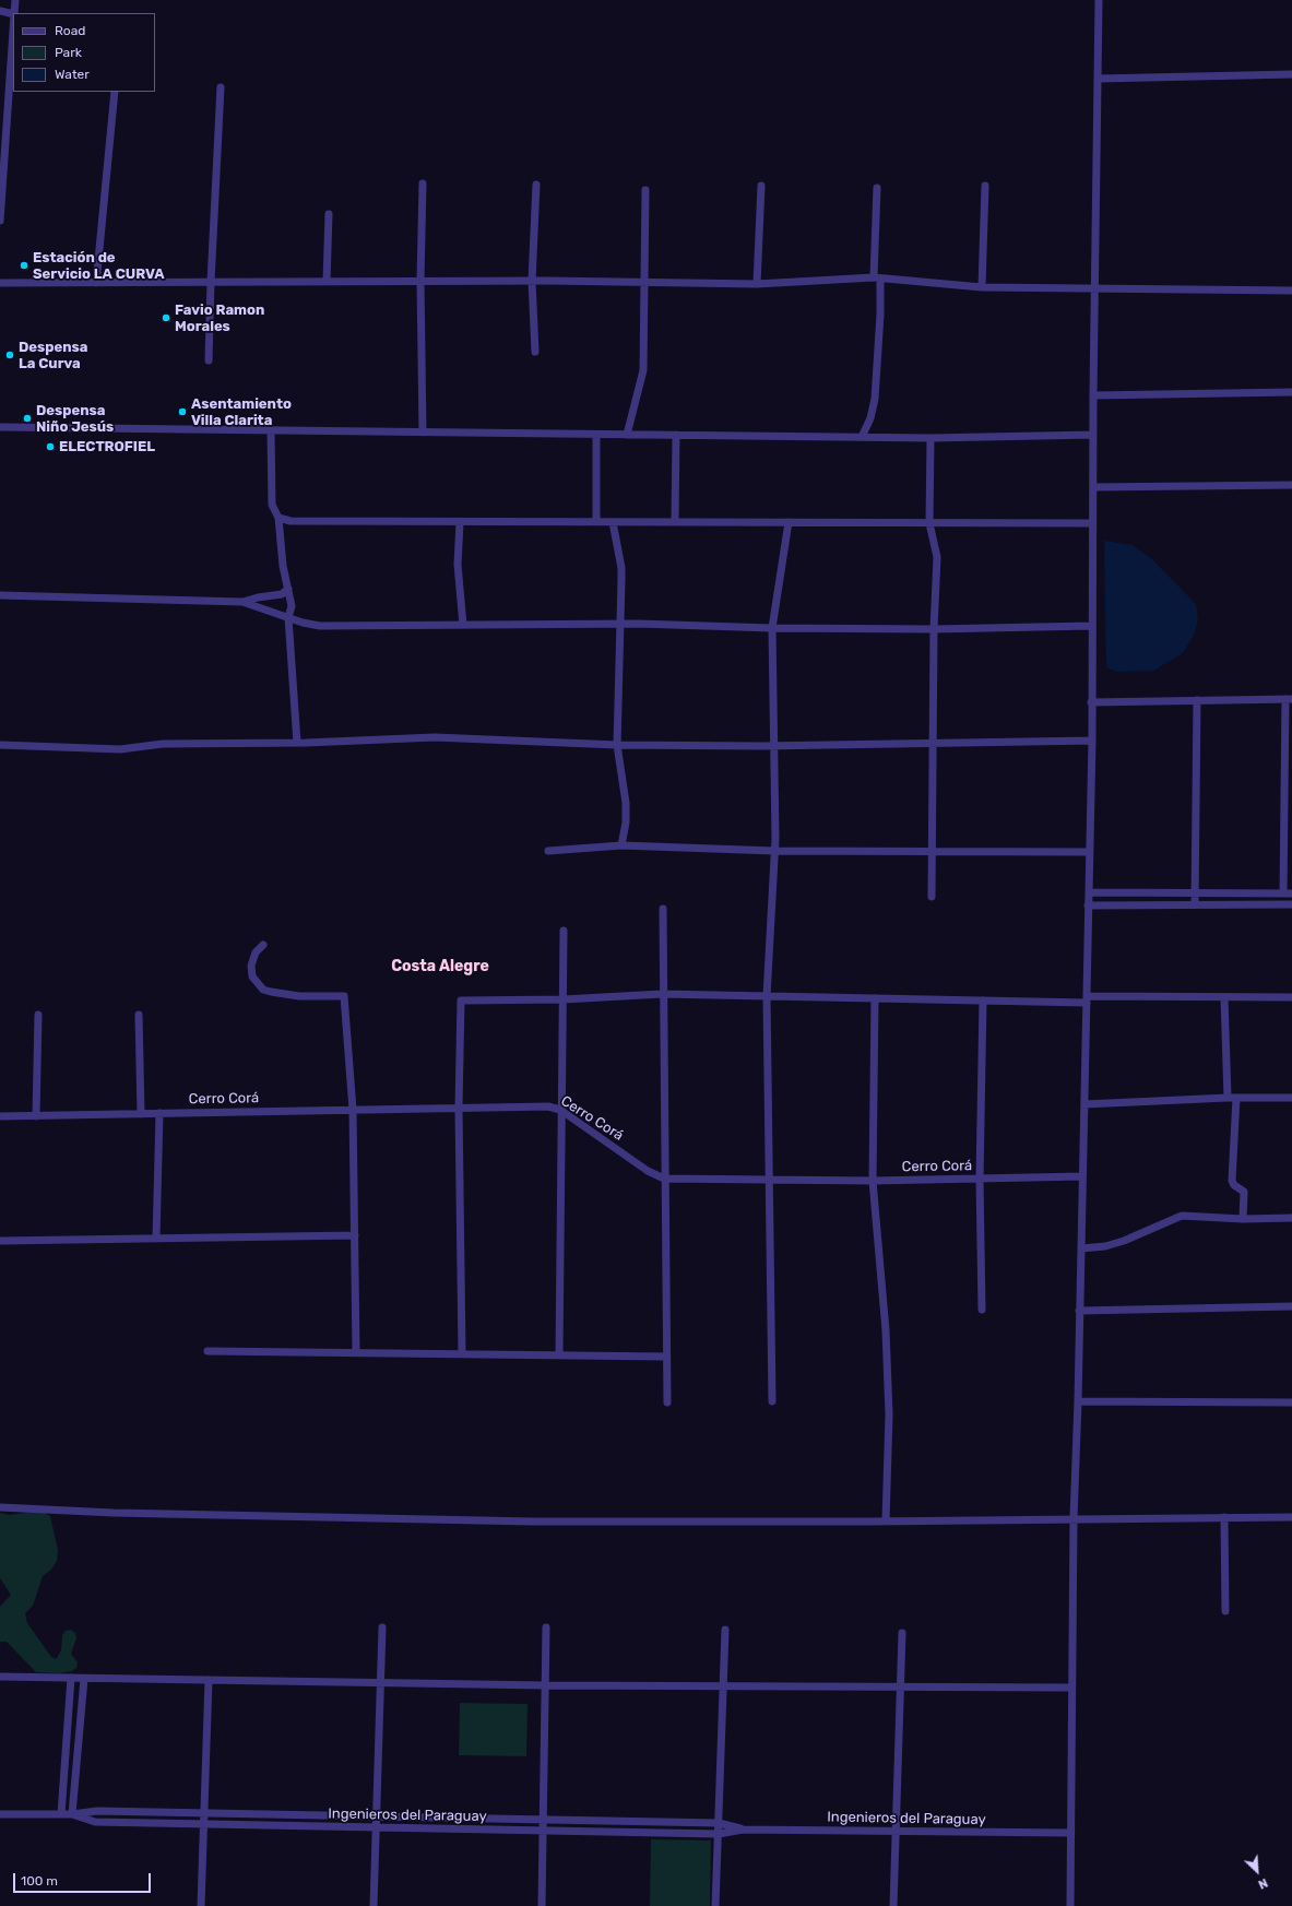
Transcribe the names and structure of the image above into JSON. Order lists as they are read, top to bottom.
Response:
{
  "streets": {
    "street": ["Cerro Corá", "Ingenieros del Paraguay"]
  },
  "districts": ["Costa Alegre"],
  "places": [
    "Estación de Servicio LA CURVA",
    "Favio Ramon Morales",
    "Despensa La Curva",
    "Asentamiento Villa Clarita",
    "Despensa Niño Jesús",
    "ELECTROFIEL"
  ],
  "legend": ["Road", "Park", "Water"],
  "scale_bar": "100 m",
  "north": "bottom right"
}
